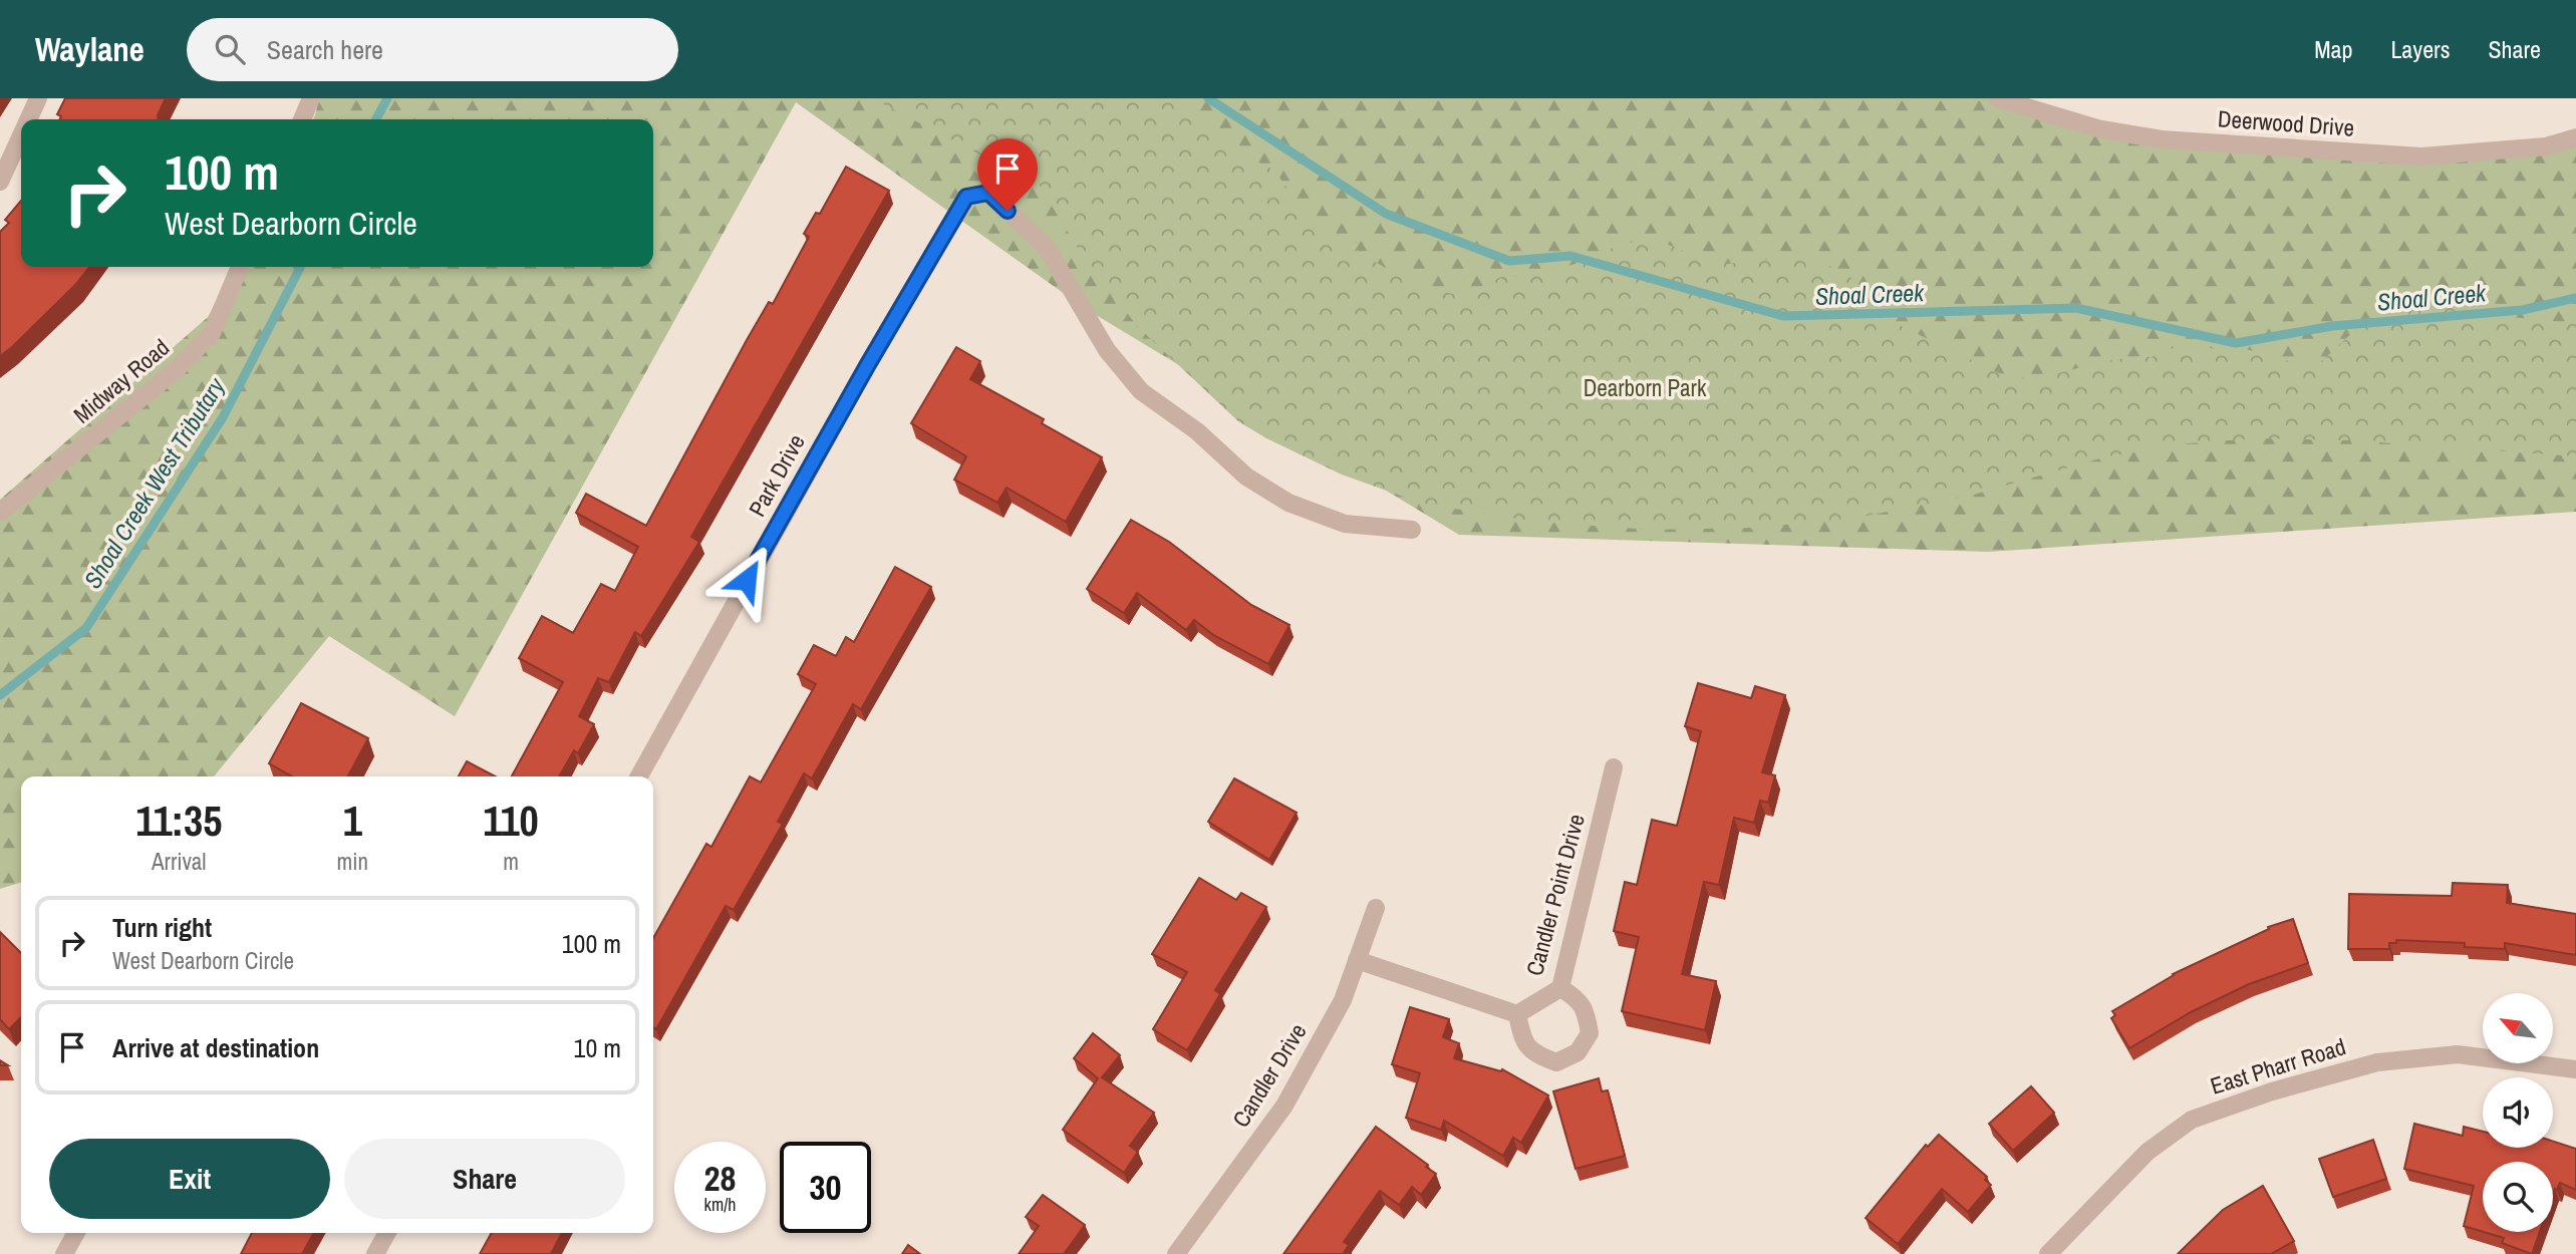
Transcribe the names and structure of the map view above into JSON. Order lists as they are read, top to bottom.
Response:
{
  "streets": {
    "street": [
      "Deerwood Drive",
      "Midway Road",
      "Park Drive",
      "Candler Point Drive",
      "East Pharr Road",
      "Candler Drive"
    ]
  },
  "water": ["Shoal Creek", "Shoal Creek West Tributary"],
  "parks": ["Dearborn Park"],
  "north": "top left",
  "page": {
    "header": "Waylane",
    "search": "Search here",
    "nav": ["Map", "Layers", "Share"],
    "turn": ["100 m", "West Dearborn Circle"],
    "eta": [
      "11:35",
      "Arrival",
      "1",
      "min",
      "110",
      "m"
    ],
    "list": [
      {
        "name": "Turn right",
        "note": "West Dearborn Circle",
        "value": "100 m"
      },
      {
        "name": "Arrive at destination",
        "value": "10 m"
      }
    ],
    "buttons": ["Exit", "Share"],
    "speed": "28 km/h",
    "limit": "30"
  }
}
